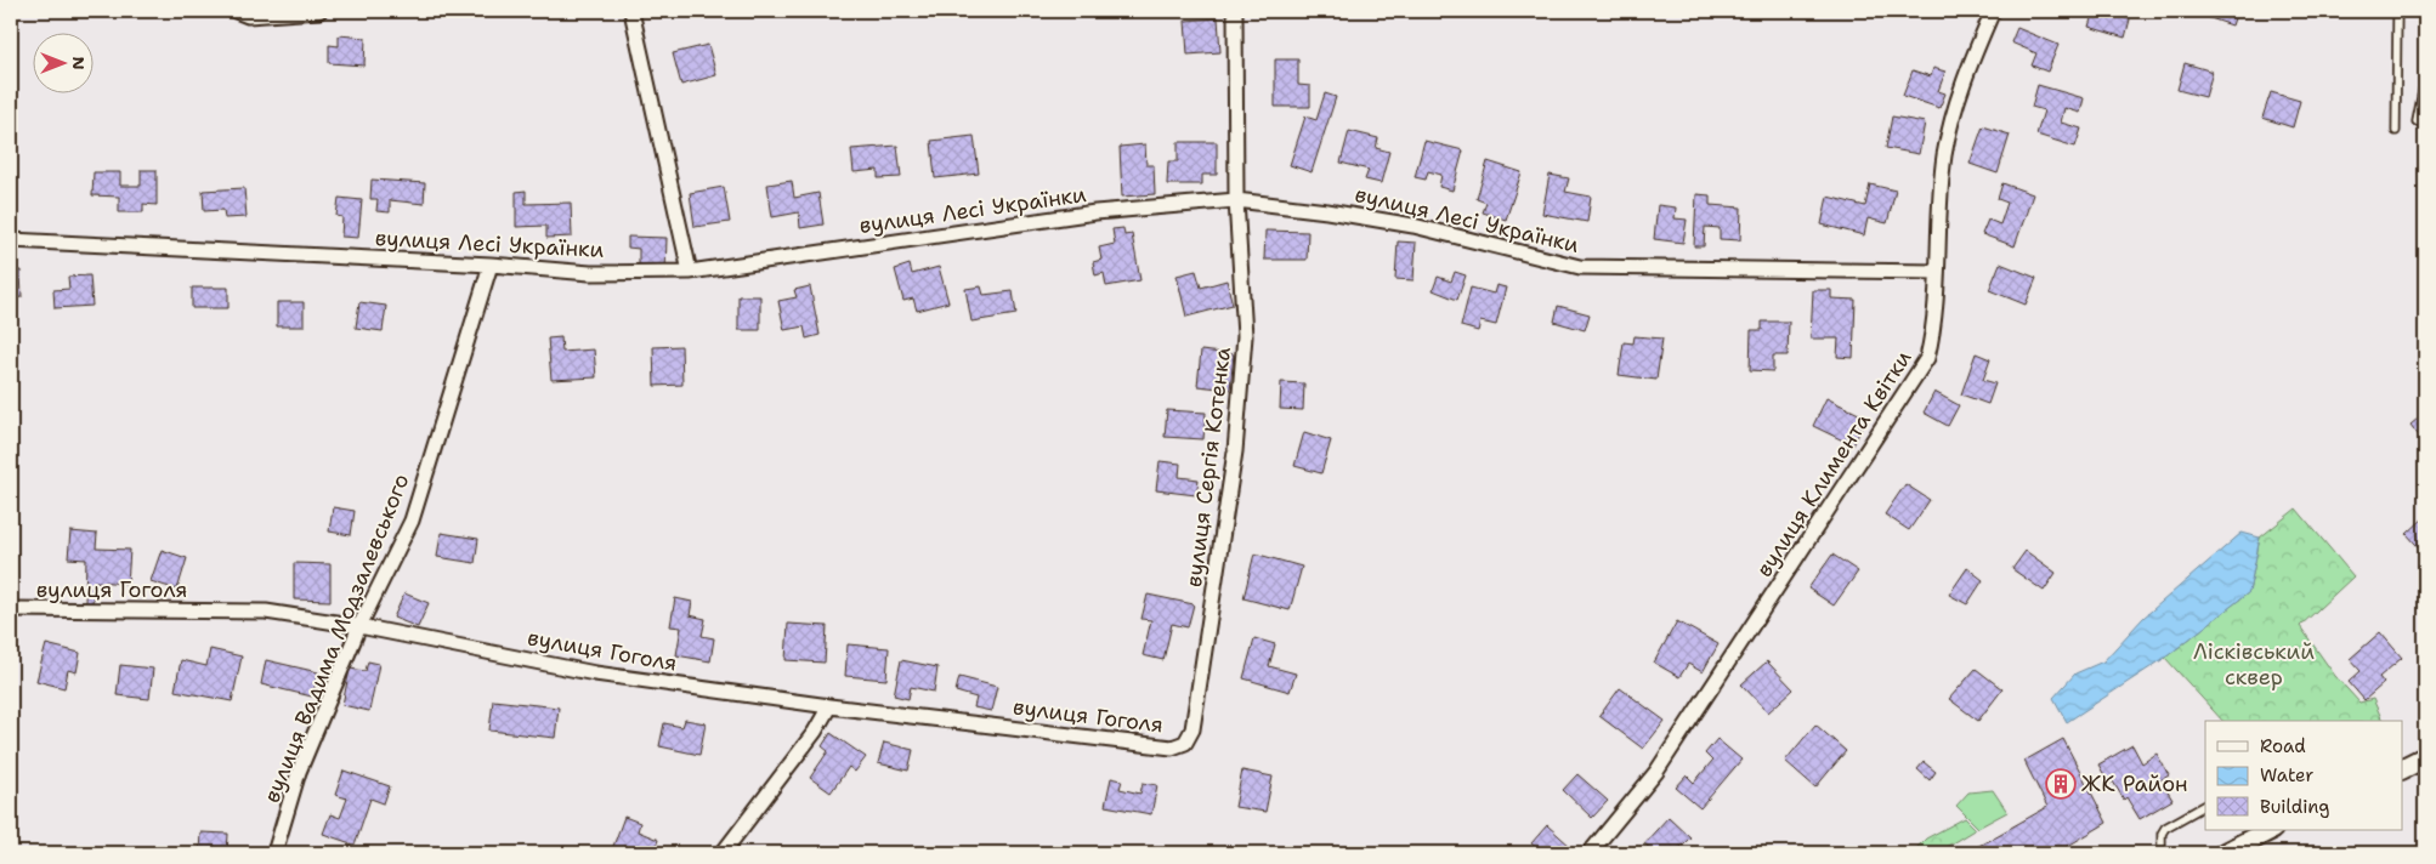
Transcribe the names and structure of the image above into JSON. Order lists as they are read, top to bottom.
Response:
{
  "streets": {
    "street": [
      "вулиця Лесі Українки",
      "вулиця Климента Квітки",
      "вулиця Сергія Котенка",
      "вулиця Гоголя",
      "вулиця Вадима Модзалевського"
    ]
  },
  "crossings": [
    ["вулиця Лесі Українки", "вулиця Климента Квітки"],
    ["вулиця Лесі Українки", "вулиця Сергія Котенка"],
    ["вулиця Лесі Українки", "вулиця Вадима Модзалевського"],
    ["вулиця Сергія Котенка", "вулиця Гоголя"],
    ["вулиця Гоголя", "вулиця Вадима Модзалевського"]
  ],
  "parks": ["Лісківський сквер"],
  "places": {
    "building": ["ЖК Район"]
  },
  "legend": ["Road", "Water", "Building"],
  "north": "right"
}
